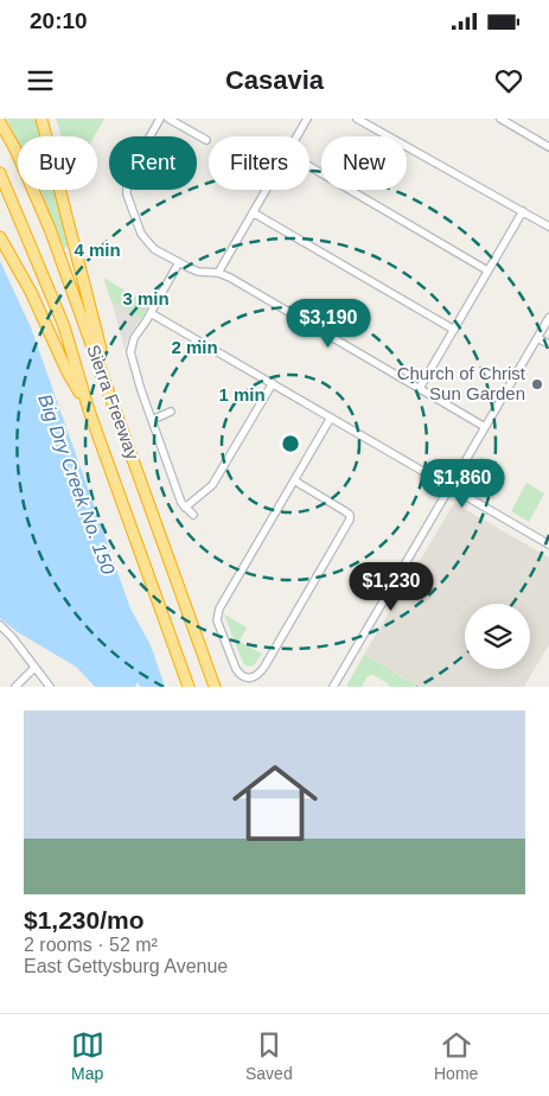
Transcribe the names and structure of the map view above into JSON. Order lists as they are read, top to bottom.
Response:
{
  "streets": {
    "highway": ["Sierra Freeway"]
  },
  "water": ["Big Dry Creek No. 150"],
  "places": ["Church of Christ Sun Garden"],
  "page": {
    "status": "20:10",
    "header": "Casavia",
    "chip": [
      "Buy",
      "Rent",
      "Filters",
      "New"
    ],
    "price": ["$3,190", "$1,860", "$1,230"],
    "list": [
      {
        "name": "$1,230/mo",
        "note": "2 rooms · 52 m² · East Gettysburg Avenue"
      }
    ],
    "tabs": ["Map", "Saved", "Home"]
  },
  "rings": [
    "4 min",
    "3 min",
    "2 min",
    "1 min"
  ]
}
